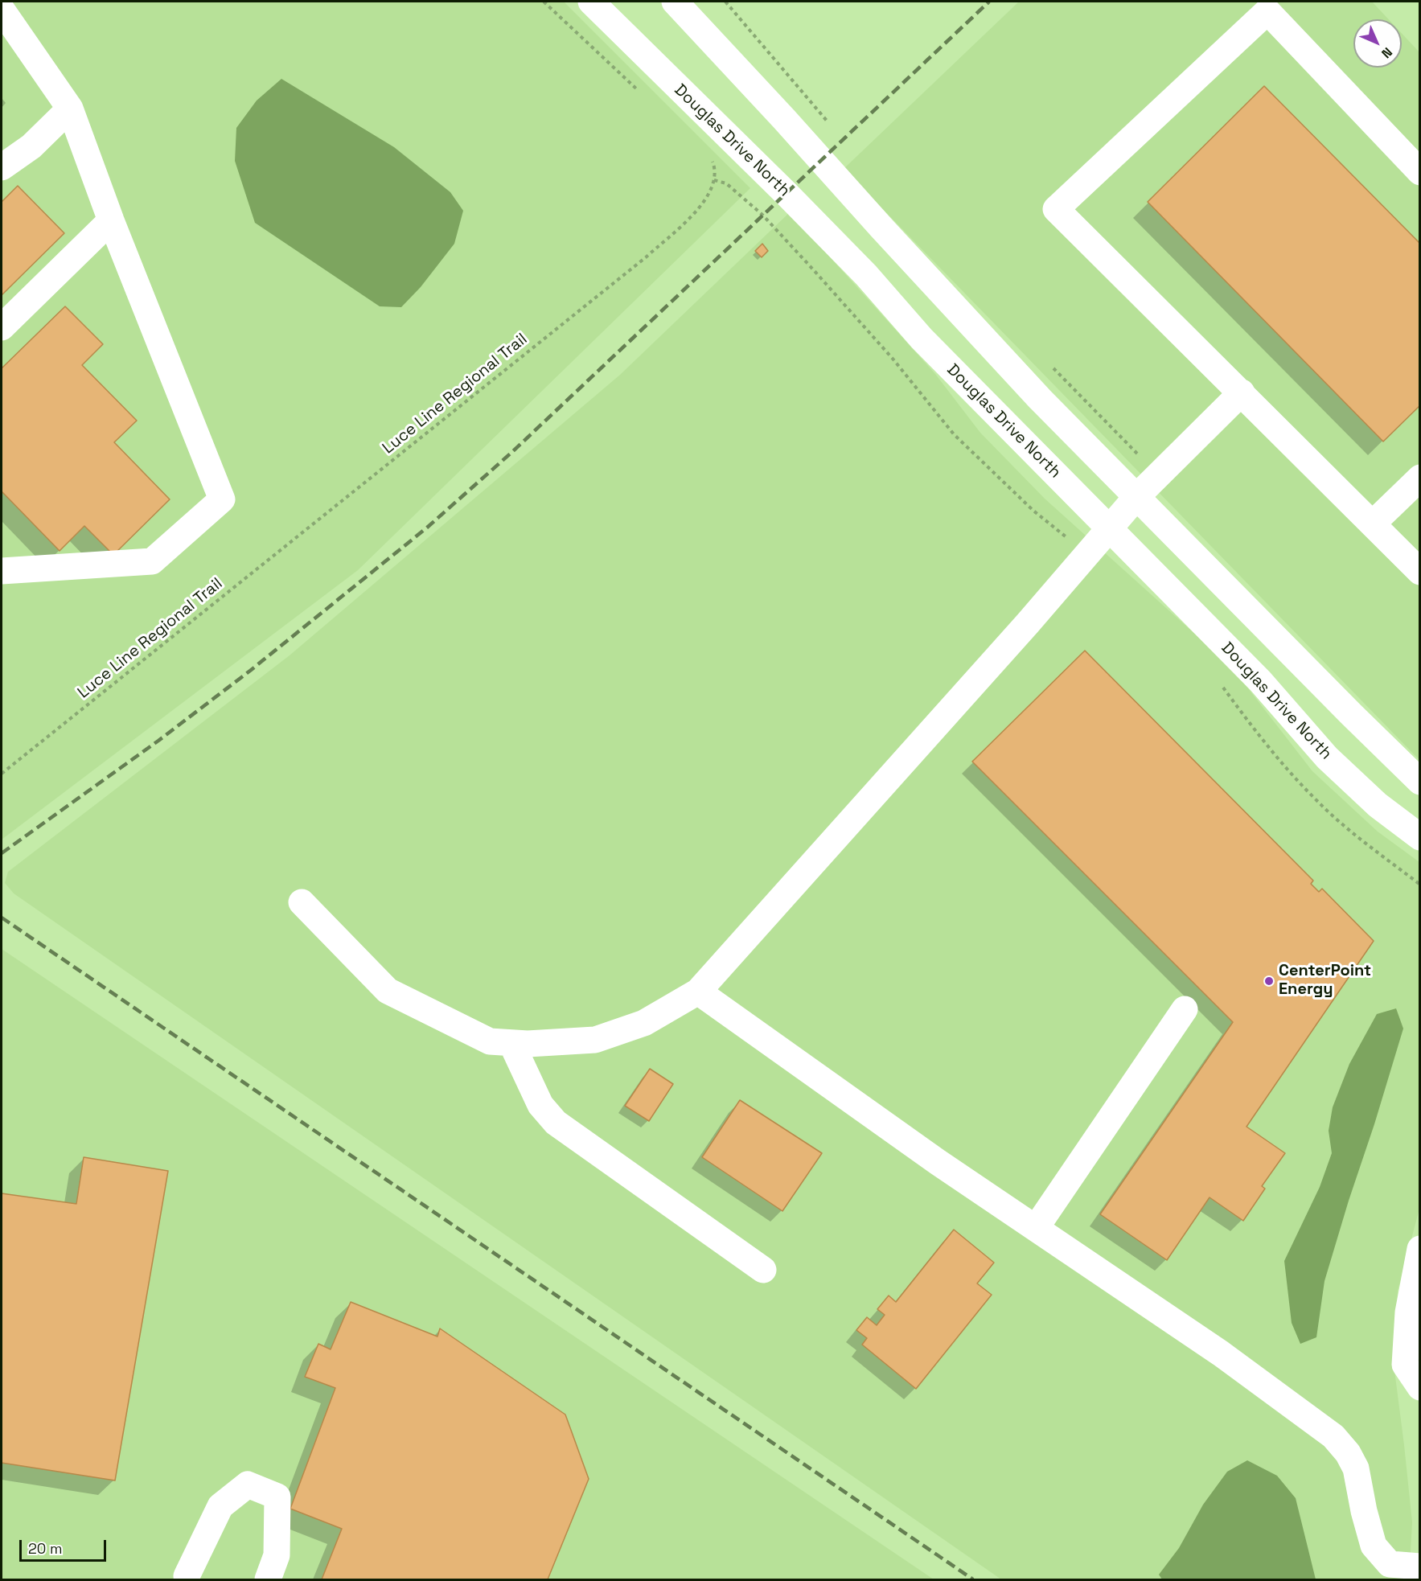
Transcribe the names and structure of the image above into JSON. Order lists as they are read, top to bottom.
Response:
{
  "streets": {
    "street": ["Douglas Drive North"],
    "path": ["Luce Line Regional Trail"]
  },
  "places": ["CenterPoint Energy"],
  "scale_bar": "20 m",
  "north": "bottom right"
}
